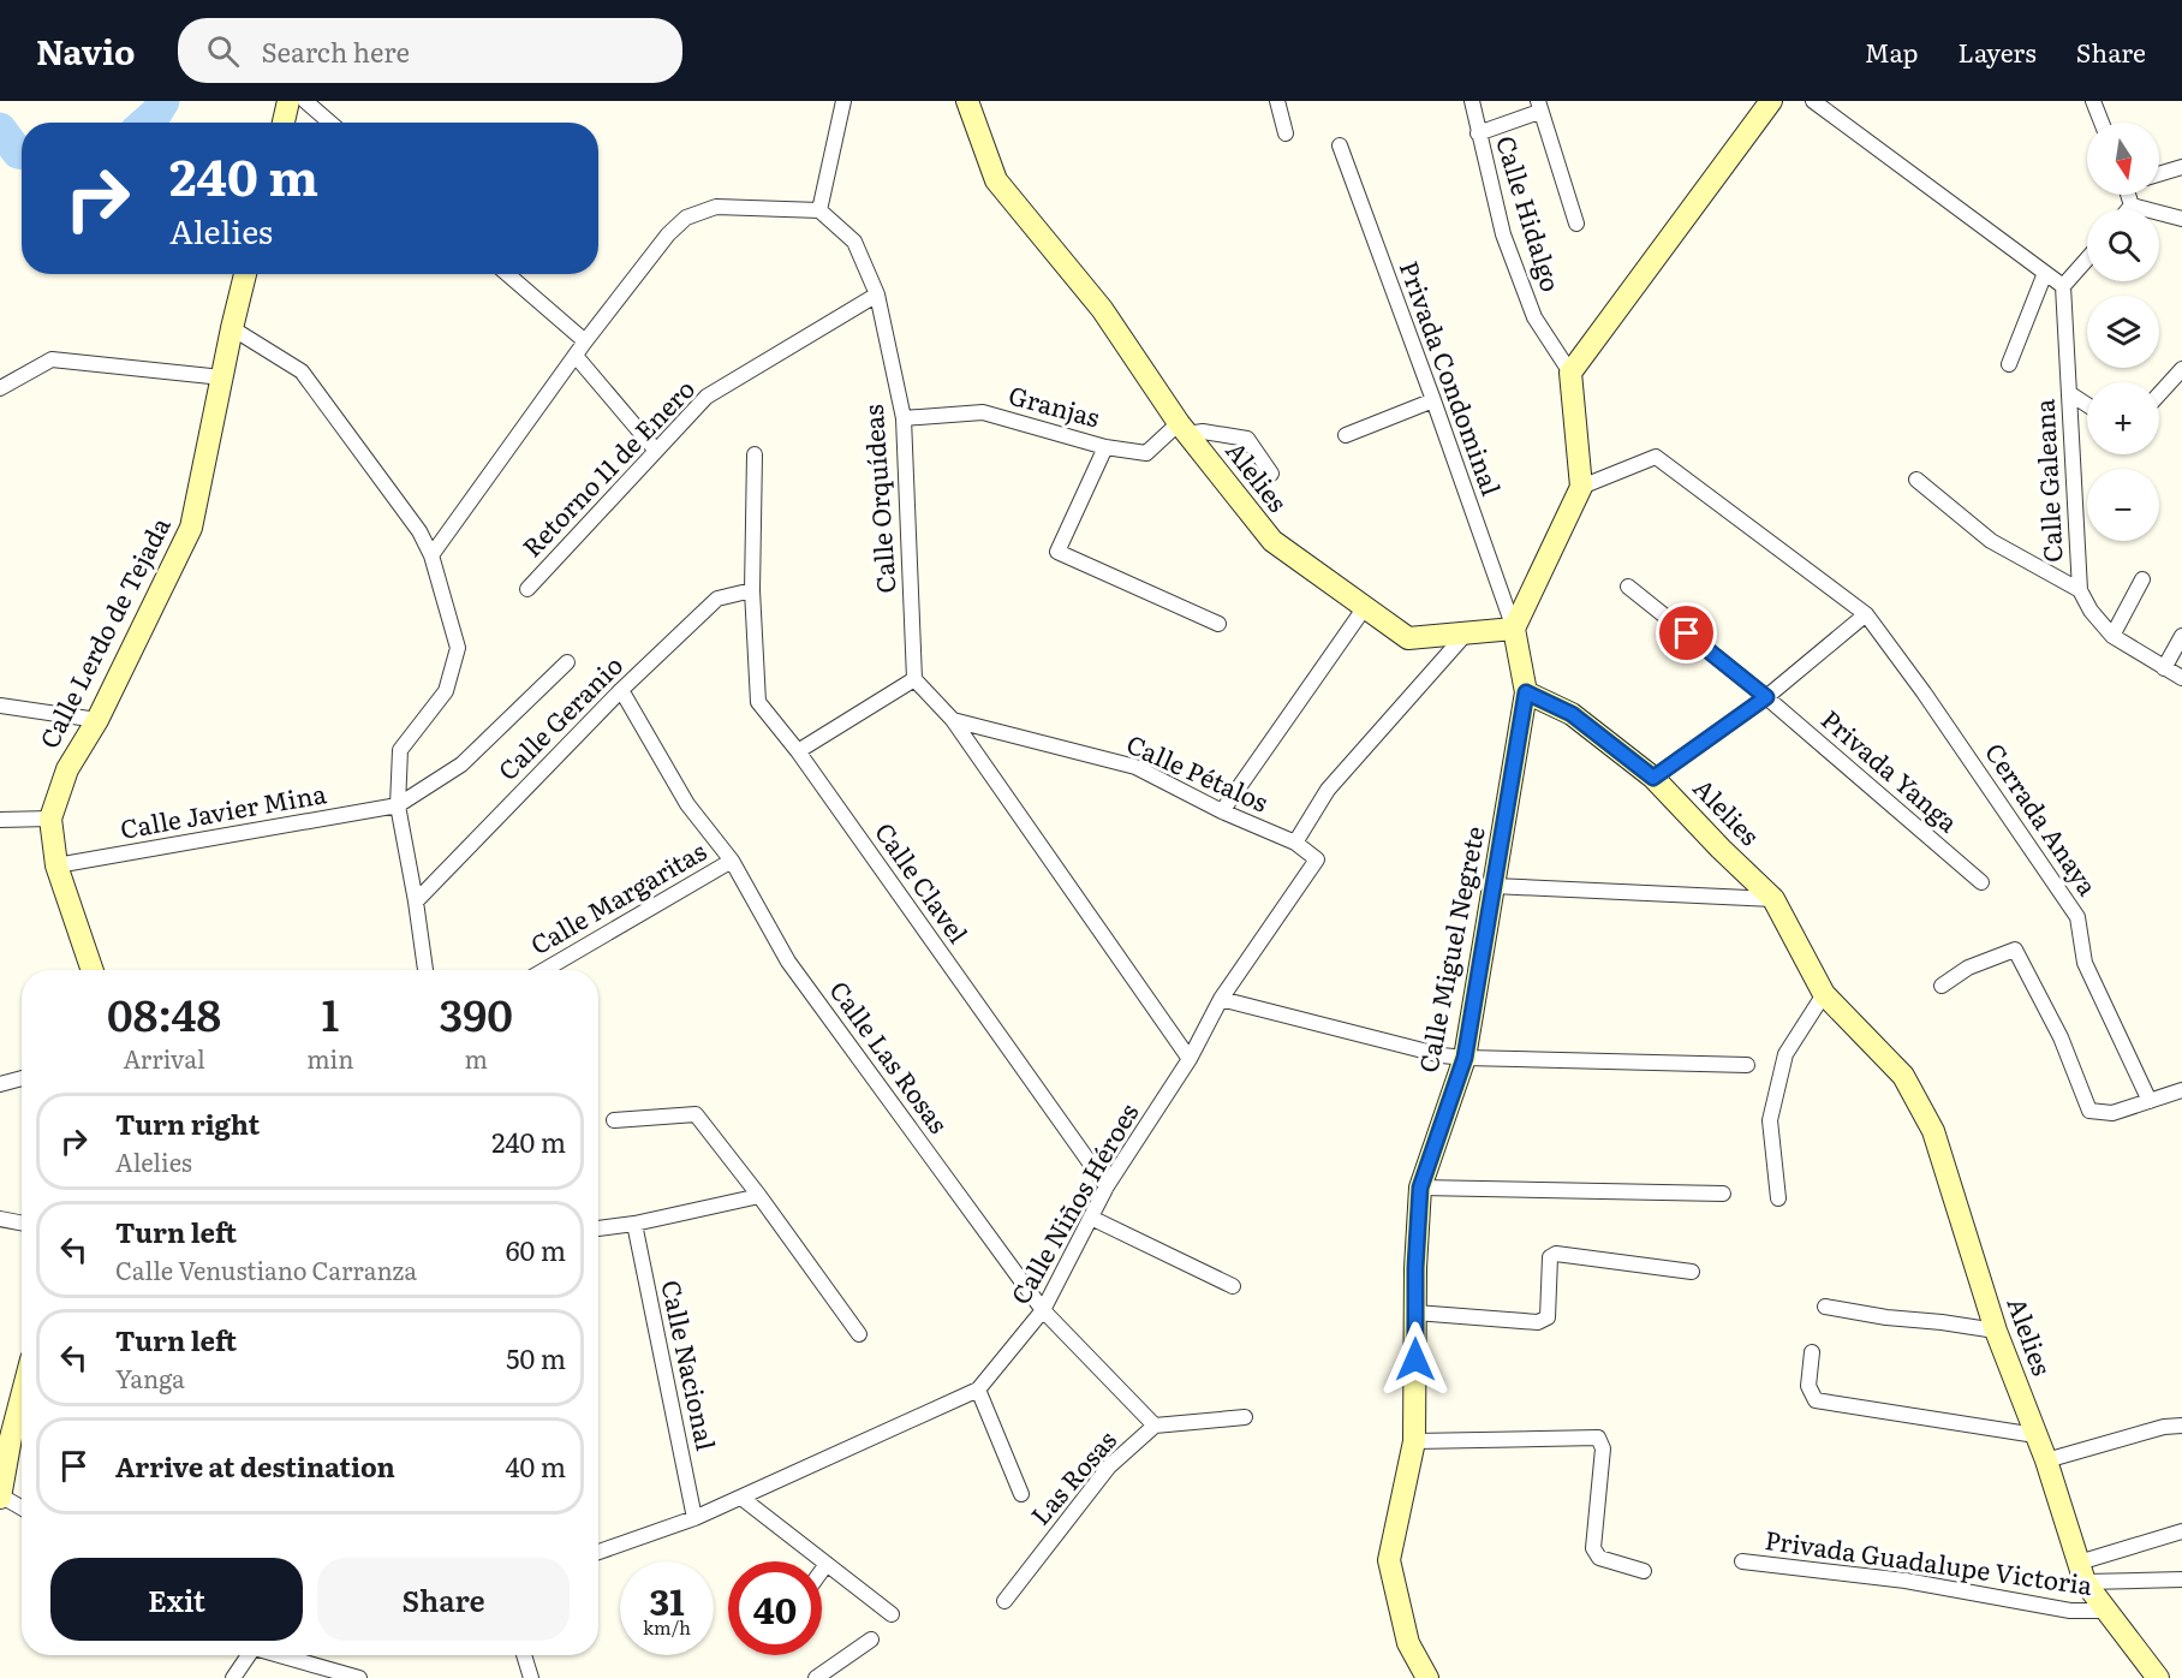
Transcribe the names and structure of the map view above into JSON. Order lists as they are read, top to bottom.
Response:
{
  "streets": {
    "street": [
      "Calle Hidalgo",
      "Privada Condominal",
      "Granjas",
      "Retorno 11 de Enero",
      "Alelies",
      "Calle Galeana",
      "Calle Orquídeas",
      "Calle Lerdo de Tejada",
      "Calle Geranio",
      "Privada Yanga",
      "Calle Pétalos",
      "Calle Javier Mina",
      "Cerrada Anaya",
      "Calle Clavel",
      "Calle Margaritas",
      "Calle Miguel Negrete",
      "Calle Las Rosas",
      "Calle Niños Héroes",
      "Calle Nacional",
      "Las Rosas",
      "Privada Guadalupe Victoria"
    ]
  },
  "crossings": [
    ["Privada Condominal", "Alelies"],
    ["Granjas", "Alelies"],
    ["Granjas", "Calle Orquídeas"],
    ["Retorno 11 de Enero", "Calle Orquídeas"],
    ["Alelies", "Calle Miguel Negrete"],
    ["Alelies", "Privada Guadalupe Victoria"],
    ["Calle Lerdo de Tejada", "Calle Javier Mina"],
    ["Calle Geranio", "Calle Clavel"],
    ["Calle Geranio", "Calle Las Rosas"],
    ["Calle Pétalos", "Calle Niños Héroes"],
    ["Calle Clavel", "Calle Niños Héroes"],
    ["Calle Margaritas", "Calle Las Rosas"],
    ["Calle Las Rosas", "Calle Niños Héroes"],
    ["Calle Las Rosas", "Las Rosas"],
    ["Calle Niños Héroes", "Calle Nacional"]
  ],
  "north": "bottom",
  "page": {
    "header": "Navio",
    "search": "Search here",
    "nav": ["Map", "Layers", "Share"],
    "map_buttons": ["+", "−"],
    "turn": ["240 m", "Alelies"],
    "eta": [
      "08:48",
      "Arrival",
      "1",
      "min",
      "390",
      "m"
    ],
    "list": [
      {
        "name": "Turn right",
        "note": "Alelies",
        "value": "240 m"
      },
      {
        "name": "Turn left",
        "note": "Calle Venustiano Carranza",
        "value": "60 m"
      },
      {
        "name": "Turn left",
        "note": "Yanga",
        "value": "50 m"
      },
      {
        "name": "Arrive at destination",
        "value": "40 m"
      }
    ],
    "buttons": ["Exit", "Share"],
    "speed": "31 km/h",
    "limit": "40"
  }
}
